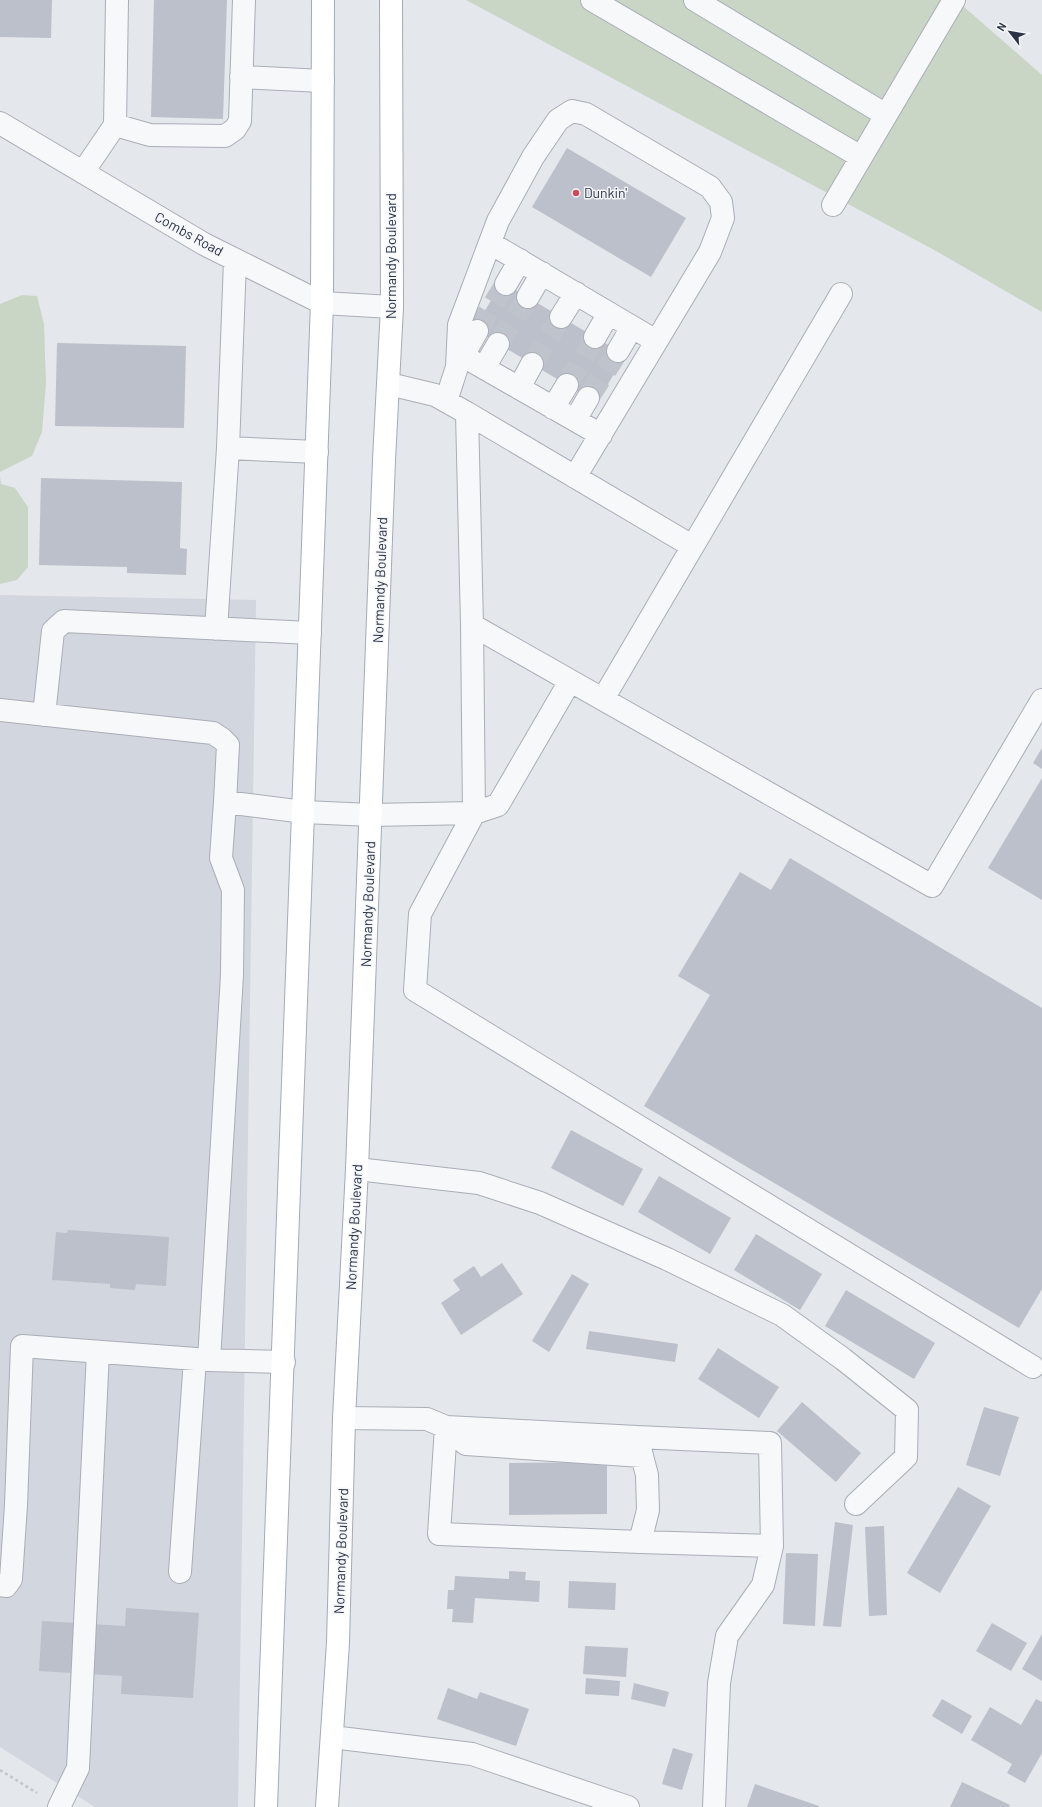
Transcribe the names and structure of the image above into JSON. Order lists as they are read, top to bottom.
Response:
{
  "streets": {
    "main road": ["Normandy Boulevard"],
    "street": ["Combs Road"]
  },
  "crossings": [
    ["Combs Road", "Normandy Boulevard"]
  ],
  "places": ["Dunkin'"],
  "north": "top left"
}
